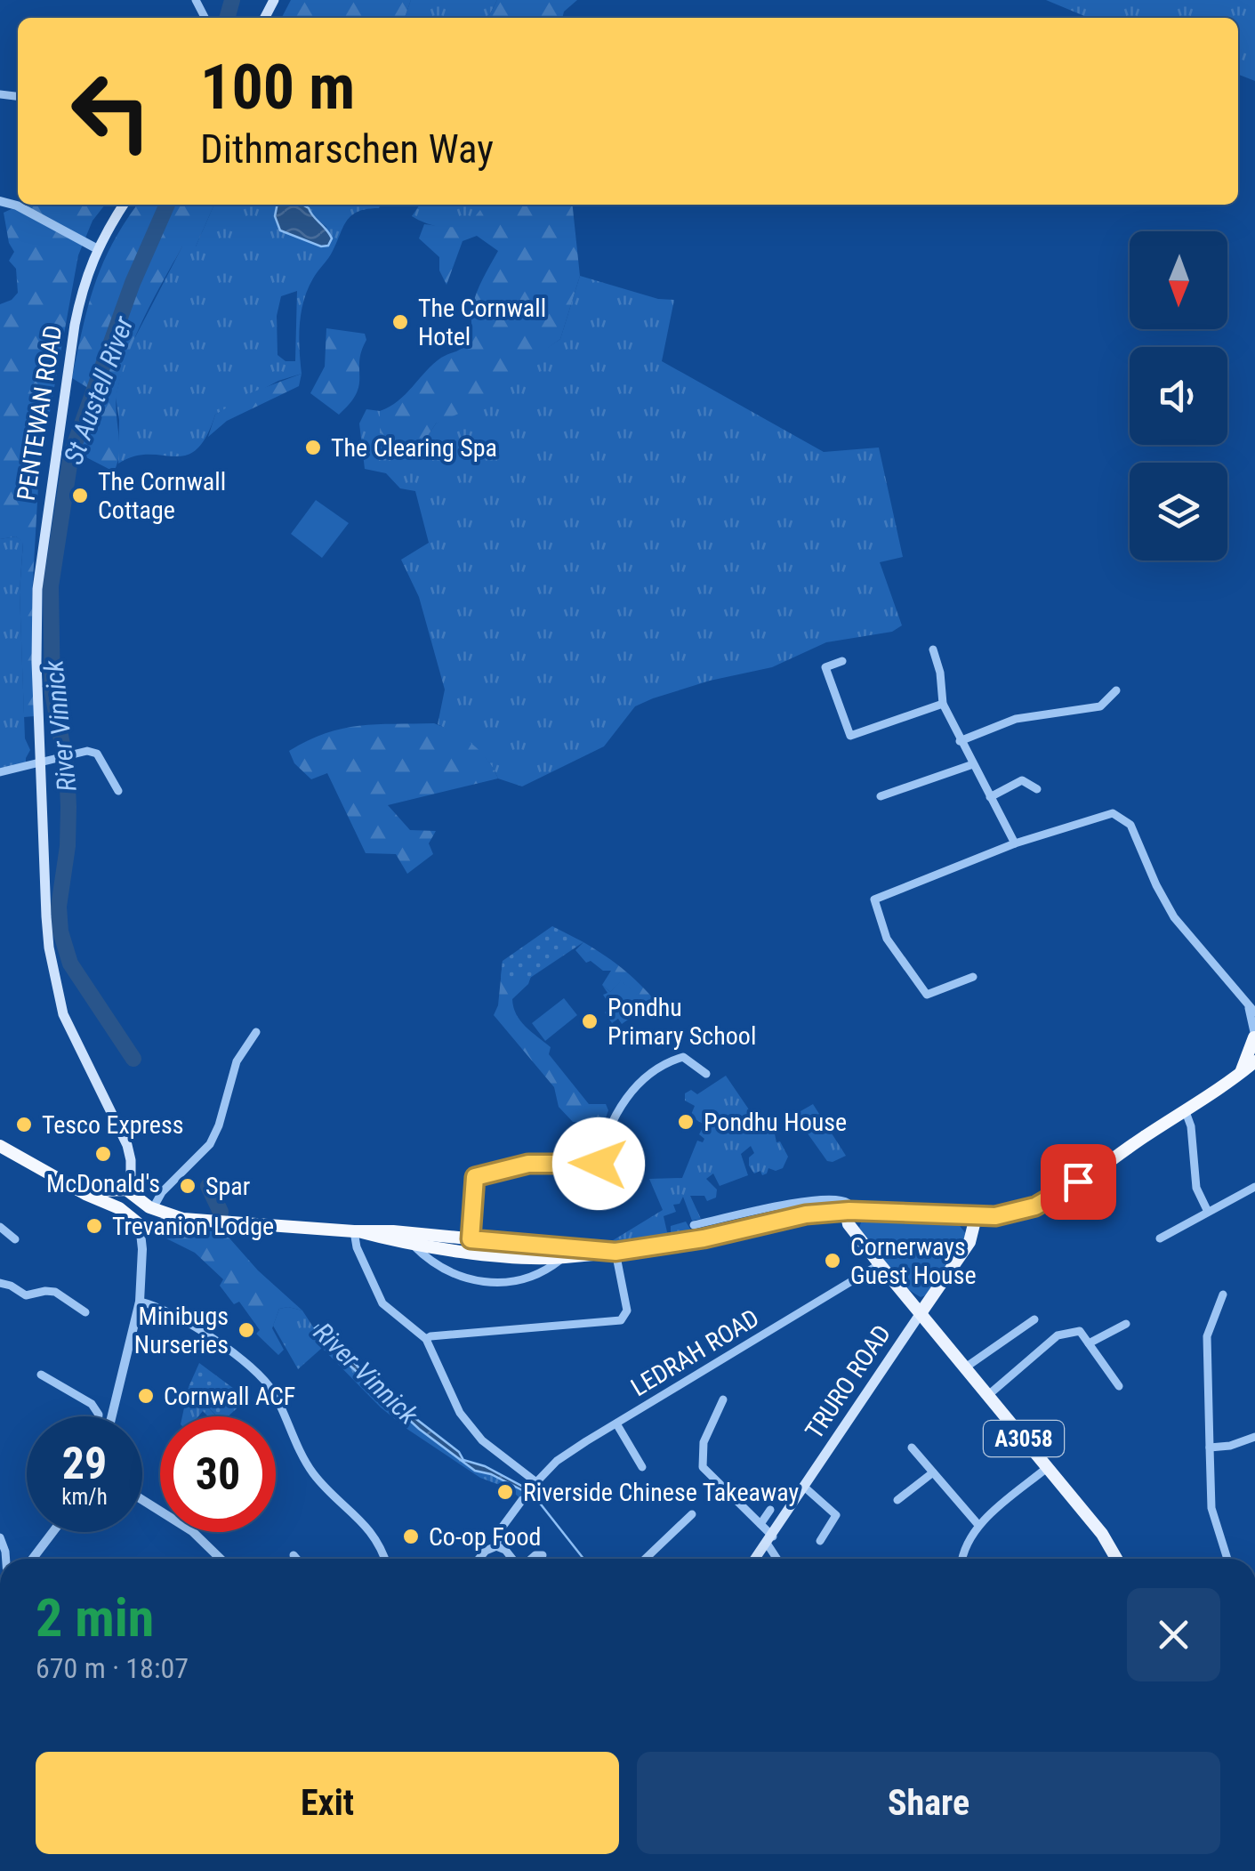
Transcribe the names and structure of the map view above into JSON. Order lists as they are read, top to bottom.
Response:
{
  "streets": {
    "main road": ["PENTEWAN ROAD", "TRURO ROAD", "A3058"],
    "street": ["LEDRAH ROAD"]
  },
  "crossings": [
    ["LEDRAH ROAD", "A3058"],
    ["TRURO ROAD", "A3058"]
  ],
  "water": ["St Austell River", "River Vinnick"],
  "places": [
    "The Cornwall Hotel",
    "The Clearing Spa",
    "The Cornwall Cottage",
    "Pondhu Primary School",
    "Pondhu House",
    "Tesco Express",
    "McDonald's",
    "Spar",
    "Trevanion Lodge",
    "Cornerways Guest House",
    "Minibugs Nurseries",
    "Cornwall ACF",
    "Riverside Chinese Takeaway",
    "Co-op Food"
  ],
  "north": "bottom",
  "page": {
    "turn": ["100 m", "Dithmarschen Way"],
    "speed": "29 km/h",
    "limit": "30",
    "heading": ["2 min", "670 m · 18:07"],
    "buttons": ["Exit", "Share"]
  }
}
